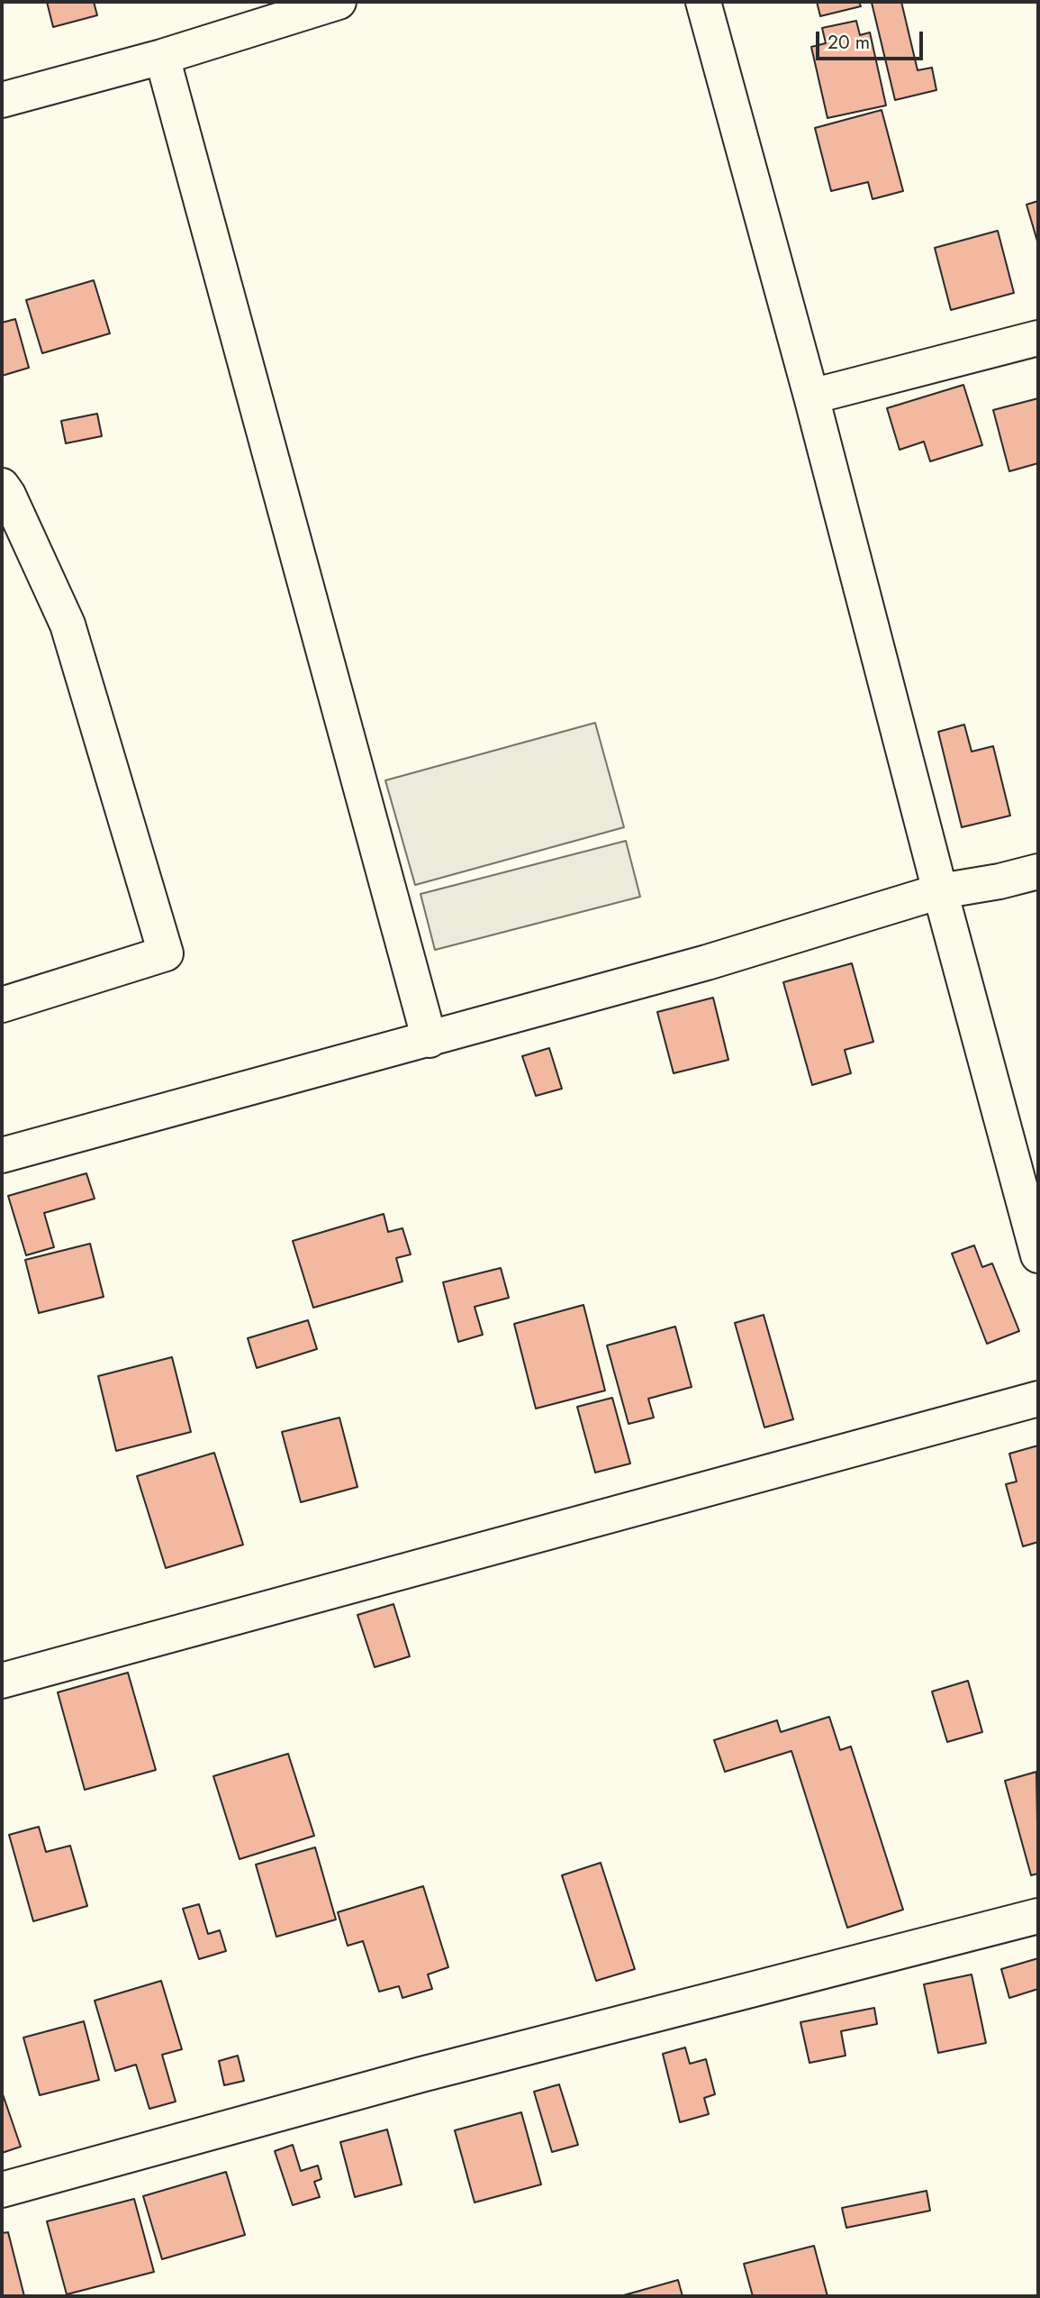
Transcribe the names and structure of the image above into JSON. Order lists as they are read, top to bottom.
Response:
{
  "scale_bar": "20 m"
}
